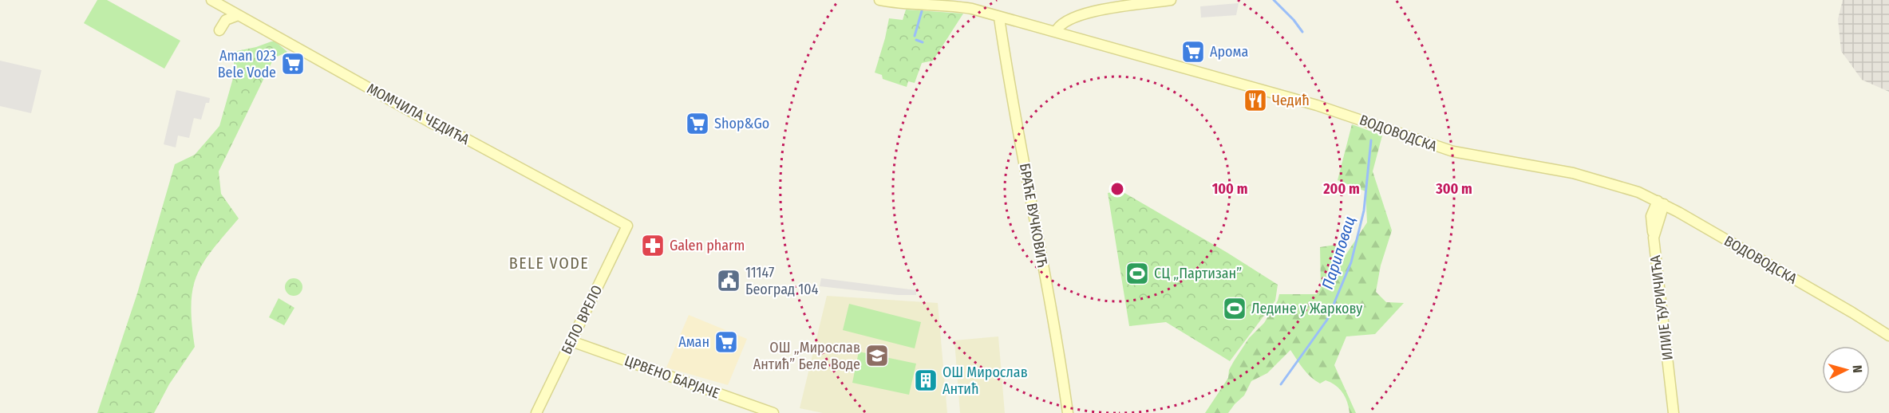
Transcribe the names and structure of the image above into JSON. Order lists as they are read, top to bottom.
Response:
{
  "streets": {
    "street": [
      "МОМЧИЛА ЧЕДИЋА",
      "ВОДОВОДСКА",
      "БРАЋЕ ВУЧКОВИЋ",
      "ИЛИЈЕ ЂУРИЧИЋА",
      "БЕЛО ВРЕЛО",
      "ЦРВЕНО БАРЈАЧЕ"
    ]
  },
  "crossings": [
    ["МОМЧИЛА ЧЕДИЋА", "БЕЛО ВРЕЛО"],
    ["ВОДОВОДСКА", "БРАЋЕ ВУЧКОВИЋ"],
    ["ВОДОВОДСКА", "ИЛИЈЕ ЂУРИЧИЋА"],
    ["БЕЛО ВРЕЛО", "ЦРВЕНО БАРЈАЧЕ"]
  ],
  "districts": ["BELE VODE"],
  "water": ["Париповац"],
  "places": {
    "supermarket": [
      "Арома",
      "Aman 023 Bele Vode",
      "Shop&Go",
      "Аман"
    ],
    "restaurant": ["Чедић"],
    "pharmacy": ["Galen pharm"],
    "sports": ["СЦ „Партизан”", "Ледине у Жаркову"],
    "public building": ["11147 Београд 104"],
    "school or university": ["ОШ „Мирослав Антић” Беле Воде"],
    "building": ["ОШ Мирослав Антић"]
  },
  "north": "right",
  "rings": ["100 m", "200 m", "300 m"]
}
